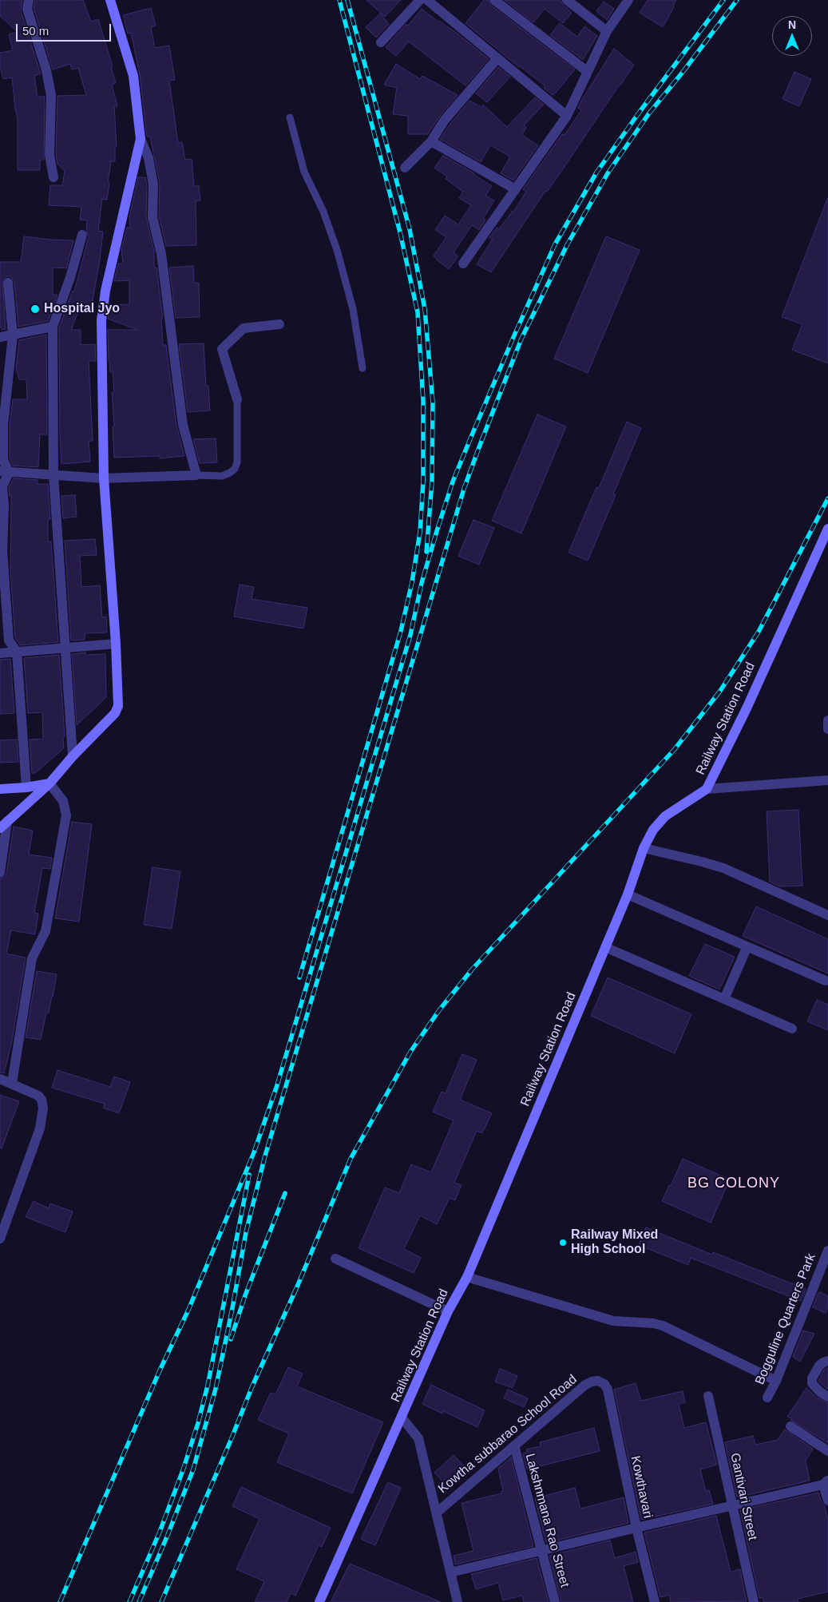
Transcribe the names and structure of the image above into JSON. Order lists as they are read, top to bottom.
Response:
{
  "streets": {
    "street": [
      "Railway Station Road",
      "Bogguline Quarters Park",
      "Kowtha subbarao School Road",
      "Kowthavari",
      "Gantivari Street",
      "Lakshnmana Rao Street"
    ]
  },
  "crossings": [
    ["Railway Station Road", "Kowtha subbarao School Road"],
    ["Kowtha subbarao School Road", "Kowthavari"],
    ["Kowtha subbarao School Road", "Lakshnmana Rao Street"]
  ],
  "districts": ["BG COLONY"],
  "places": ["Hospital Jyo", "Railway Mixed High School"],
  "scale_bar": "50 m",
  "north": "top"
}
